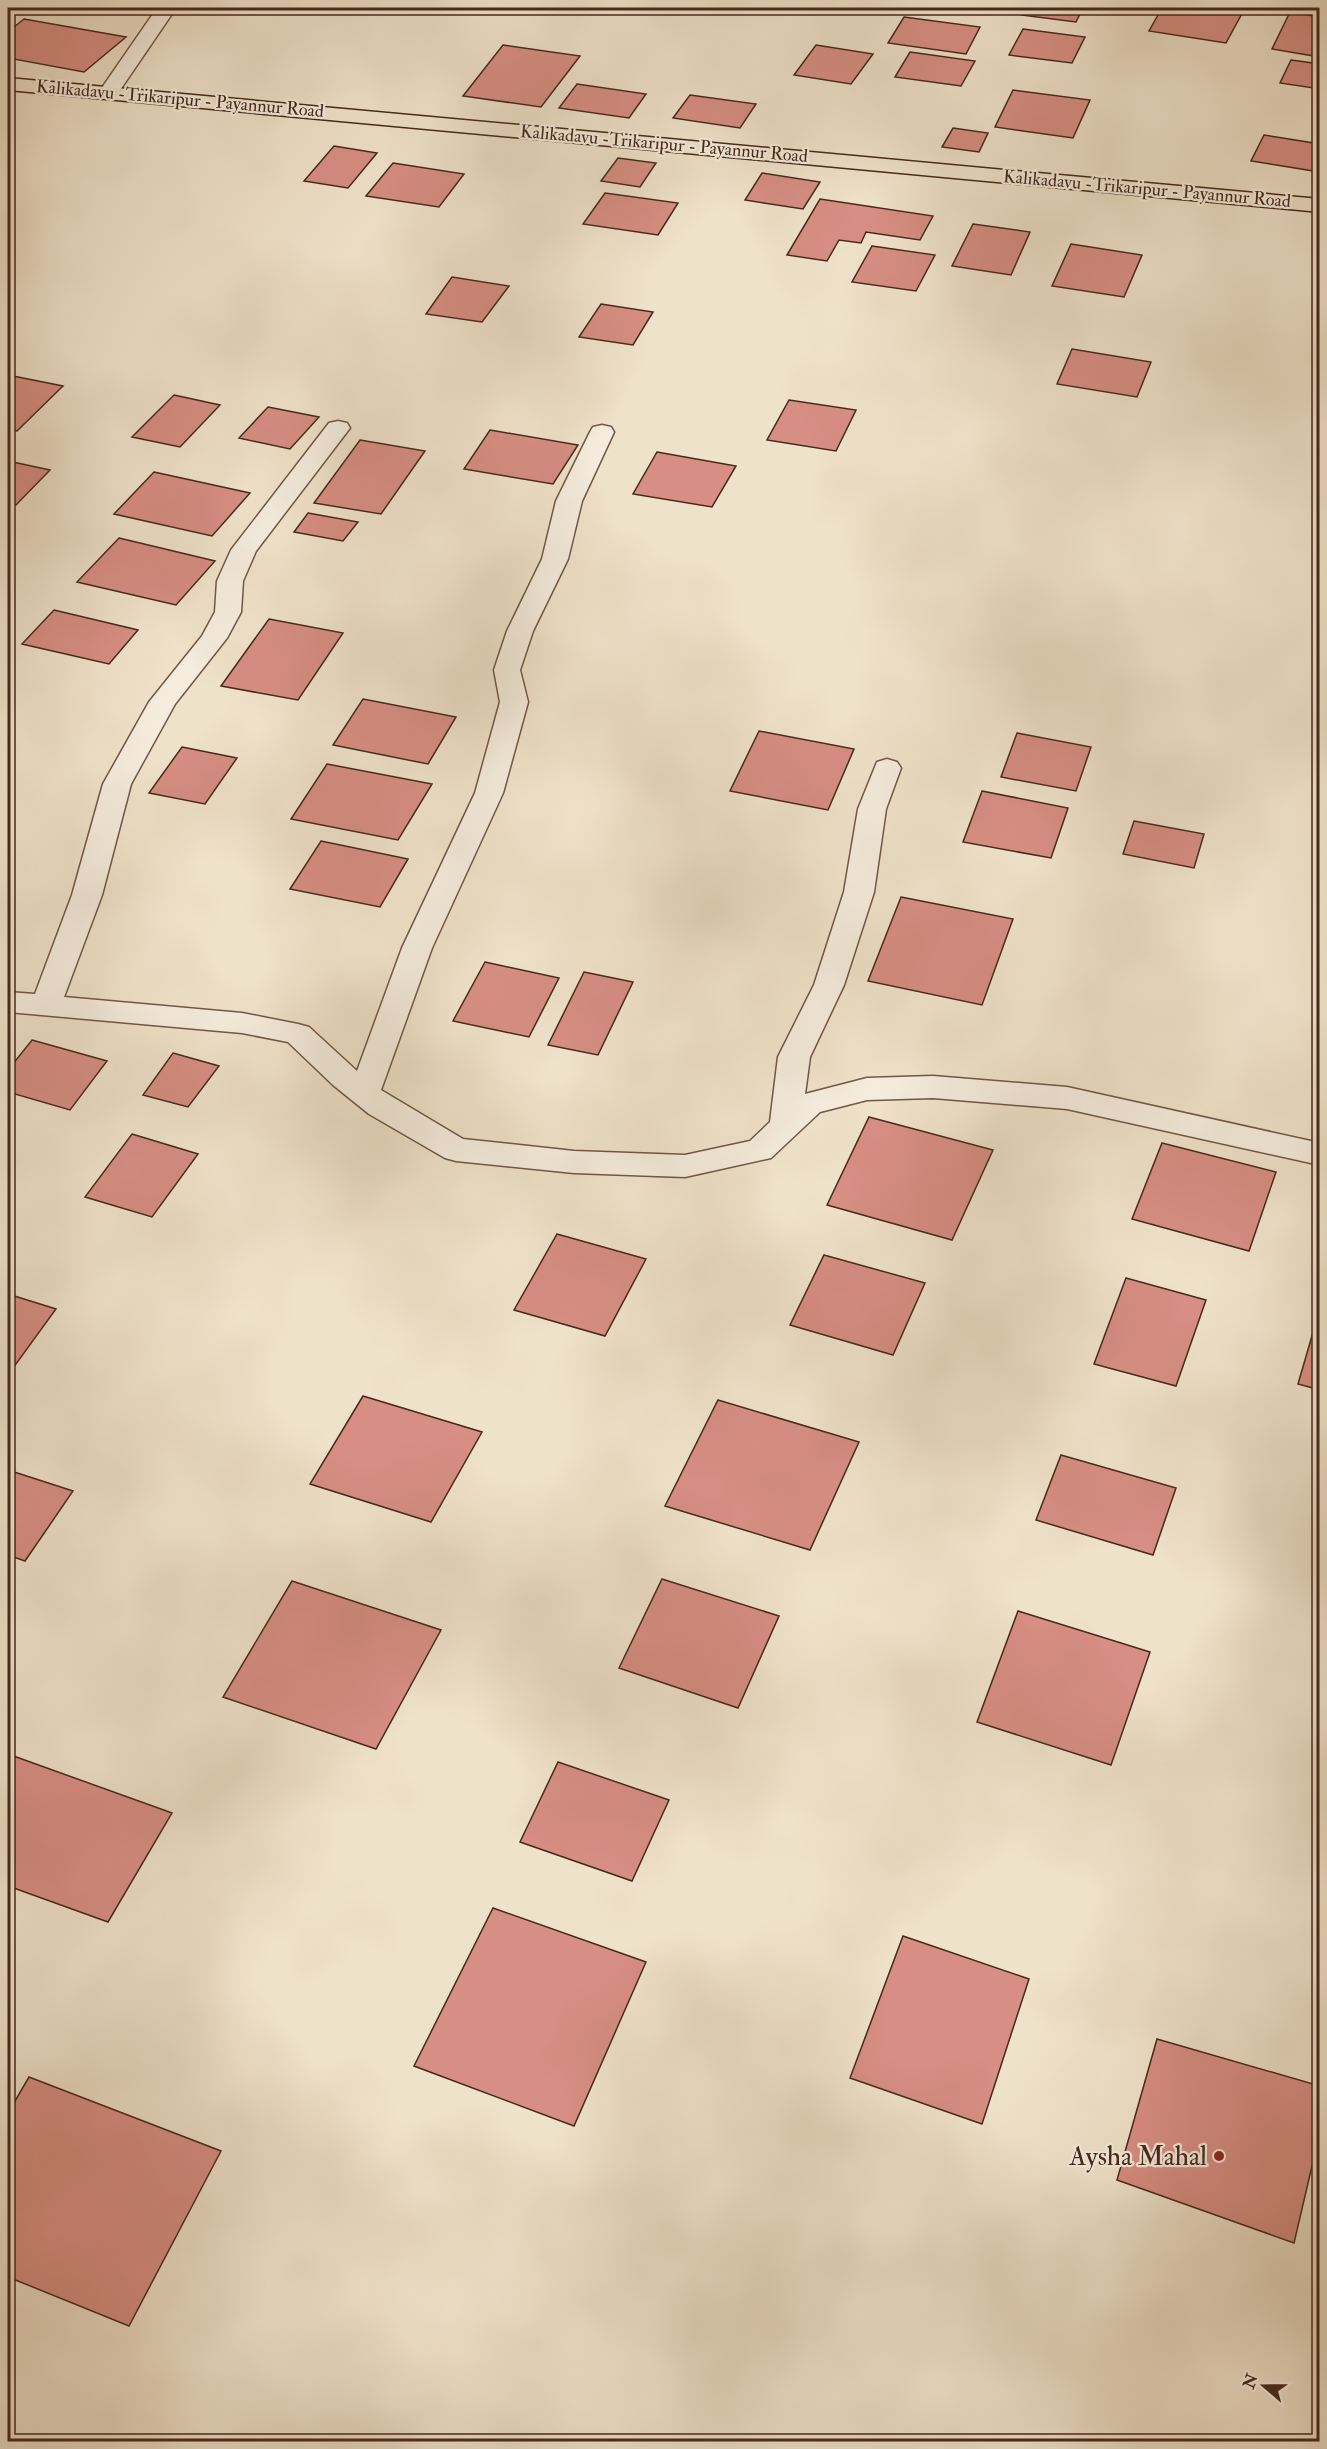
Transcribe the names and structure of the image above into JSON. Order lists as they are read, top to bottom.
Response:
{
  "streets": {
    "main road": ["Kalikadavu -Trikaripur - Payannur Road"]
  },
  "places": ["Aysha Mahal"],
  "north": "left"
}
